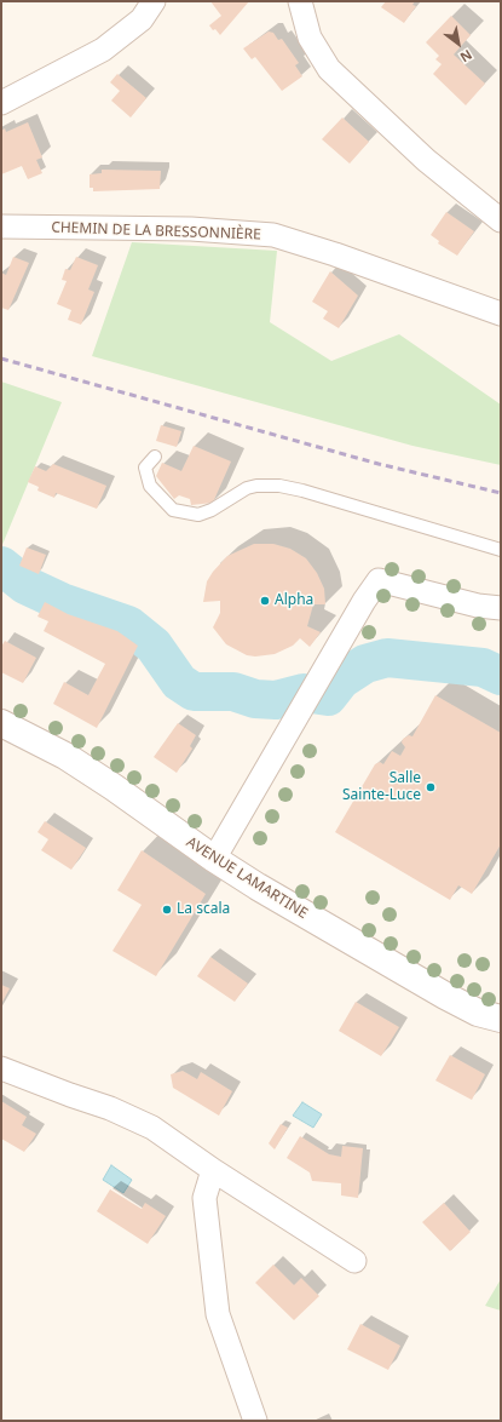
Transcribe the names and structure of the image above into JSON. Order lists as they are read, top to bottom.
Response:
{
  "streets": {
    "street": ["CHEMIN DE LA BRESSONNIÈRE", "AVENUE LAMARTINE"]
  },
  "places": ["Alpha", "Salle Sainte-Luce", "La scala"],
  "north": "bottom right"
}
